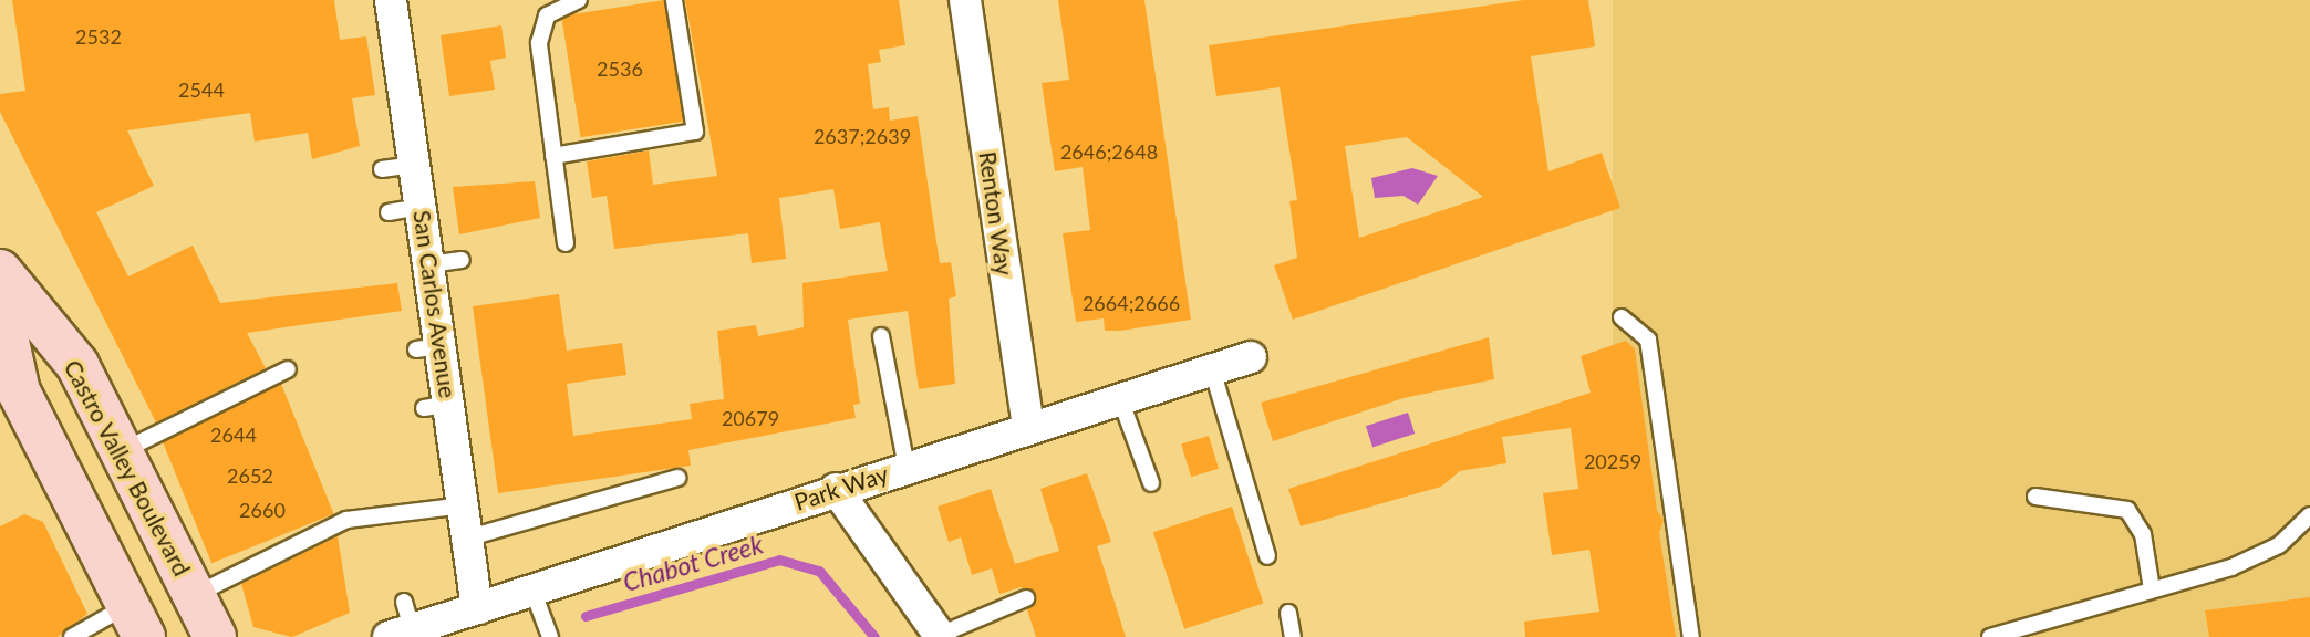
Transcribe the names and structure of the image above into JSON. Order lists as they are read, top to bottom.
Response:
{
  "streets": {
    "main road": ["Castro Valley Boulevard"],
    "street": ["Renton Way", "San Carlos Avenue", "Park Way"]
  },
  "crossings": [
    ["Renton Way", "Park Way"],
    ["San Carlos Avenue", "Park Way"]
  ],
  "water": ["Chabot Creek"],
  "house_numbers": [
    "2532",
    "2536",
    "2544",
    "2637;2639",
    "2646;2648",
    "2664;2666",
    "20679",
    "2644",
    "20259",
    "2652",
    "2660"
  ]
}
